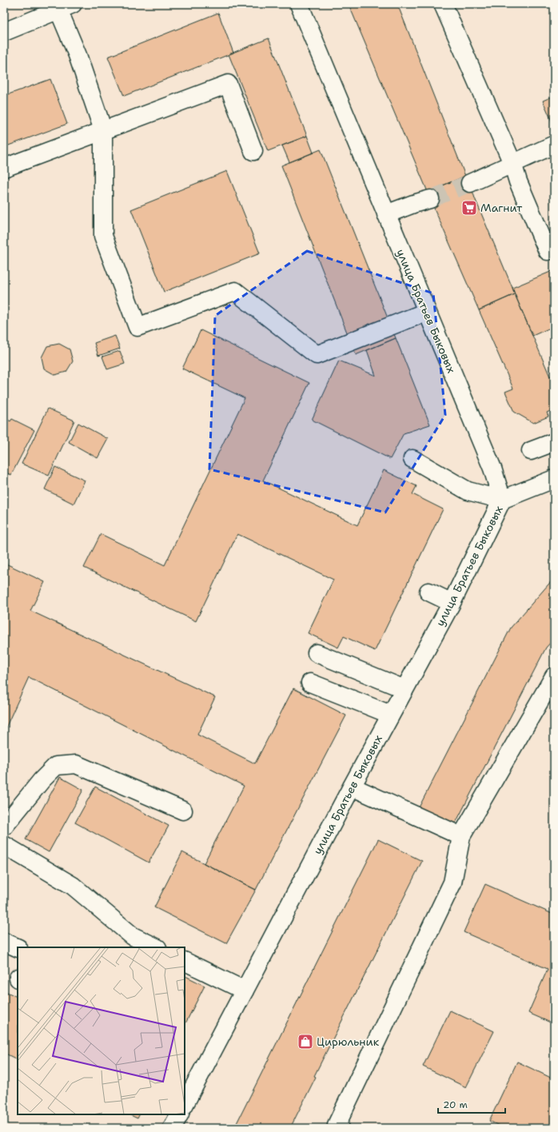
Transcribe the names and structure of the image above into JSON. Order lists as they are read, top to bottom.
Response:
{
  "streets": {
    "street": ["улица Братьев Быковых"]
  },
  "places": {
    "supermarket": ["Магнит"],
    "shop": ["Цирюльник"]
  },
  "scale_bar": "20 m"
}
